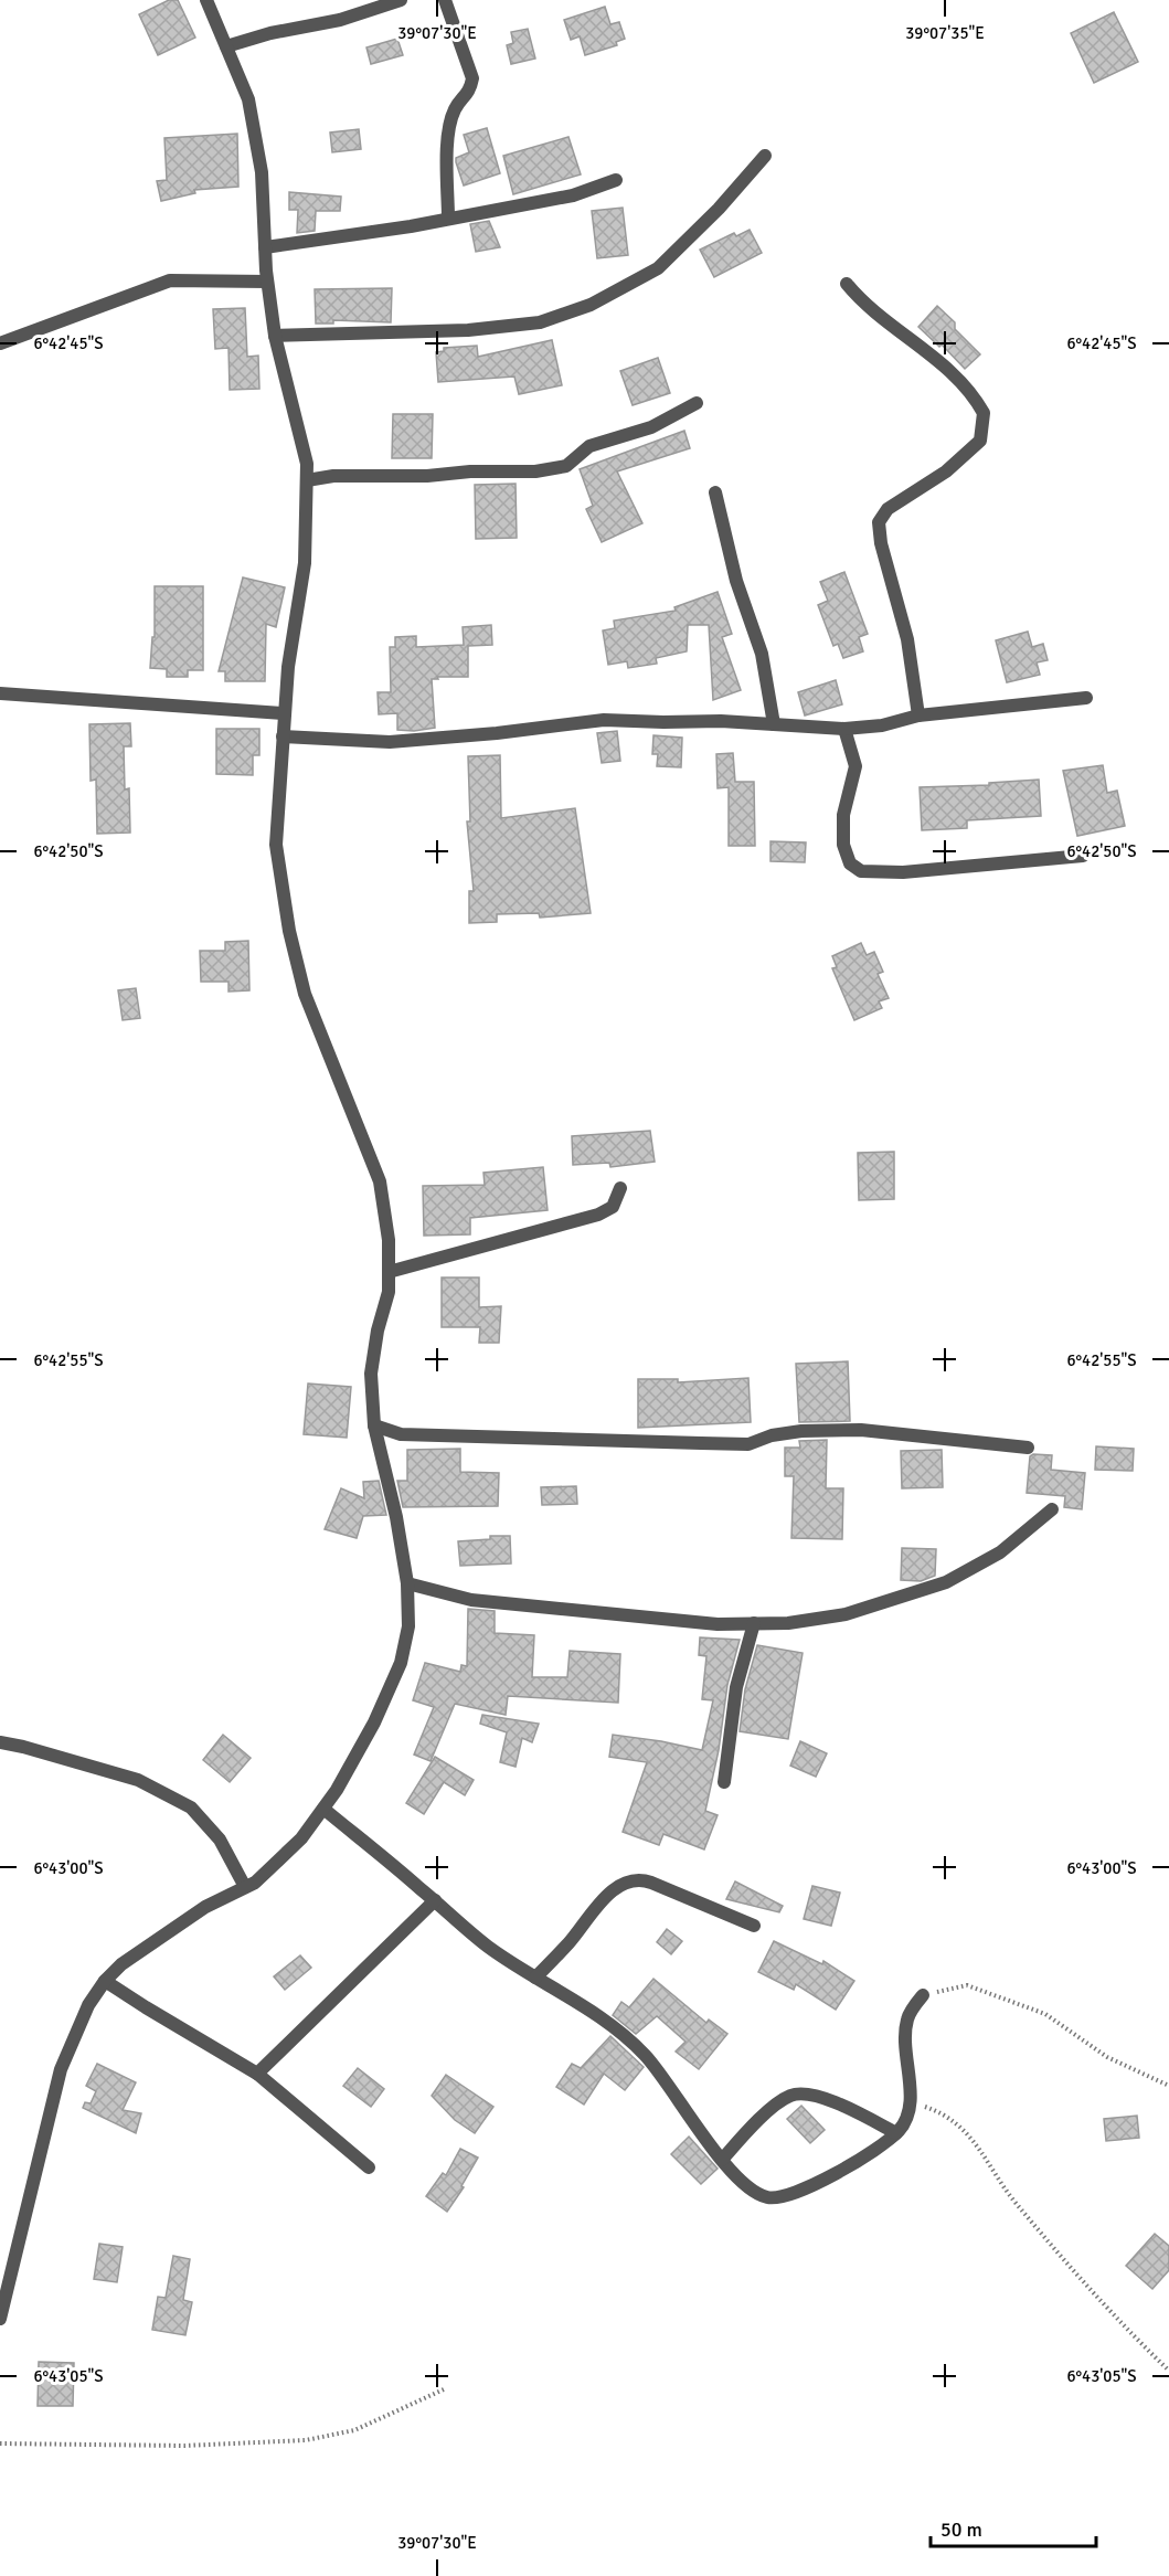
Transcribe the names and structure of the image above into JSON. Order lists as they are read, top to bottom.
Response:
{
  "scale_bar": "50 m",
  "coordinates": [
    "39°07'30\"E",
    "39°07'35\"E",
    "6°42'45\"S",
    "6°42'50\"S",
    "6°42'55\"S",
    "6°43'00\"S",
    "6°43'05\"S"
  ]
}
